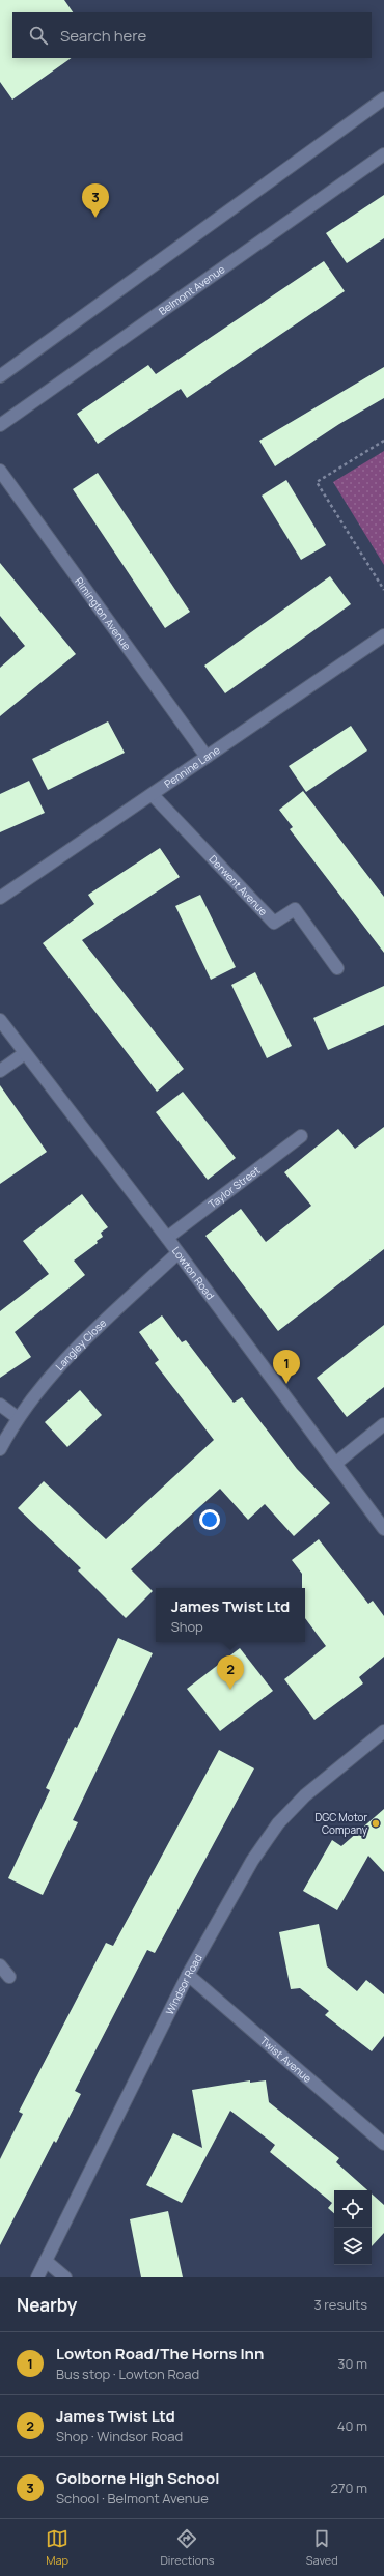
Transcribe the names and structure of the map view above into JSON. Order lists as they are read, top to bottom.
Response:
{
  "streets": {
    "street": [
      "Belmont Avenue",
      "Rimington Avenue",
      "Pennine Lane",
      "Derwent Avenue",
      "Taylor Street",
      "Lowton Road",
      "Langley Close",
      "Windsor Road",
      "Twist Avenue"
    ]
  },
  "crossings": [
    ["Rimington Avenue", "Pennine Lane"],
    ["Pennine Lane", "Derwent Avenue"],
    ["Taylor Street", "Lowton Road"],
    ["Lowton Road", "Langley Close"],
    ["Windsor Road", "Twist Avenue"]
  ],
  "places": ["DGC Motor Company"],
  "page": {
    "search": "Search here",
    "pins": ["3", "1", "2"],
    "popup": ["James Twist Ltd", "Shop"],
    "heading": ["Nearby", "3 results"],
    "list": [
      {
        "mark": "1",
        "name": "Lowton Road/The Horns Inn",
        "note": "Bus stop · Lowton Road",
        "value": "30 m"
      },
      {
        "mark": "2",
        "name": "James Twist Ltd",
        "note": "Shop · Windsor Road",
        "value": "40 m"
      },
      {
        "mark": "3",
        "name": "Golborne High School",
        "note": "School · Belmont Avenue",
        "value": "270 m"
      }
    ],
    "nav": ["Map", "Directions", "Saved"]
  }
}
